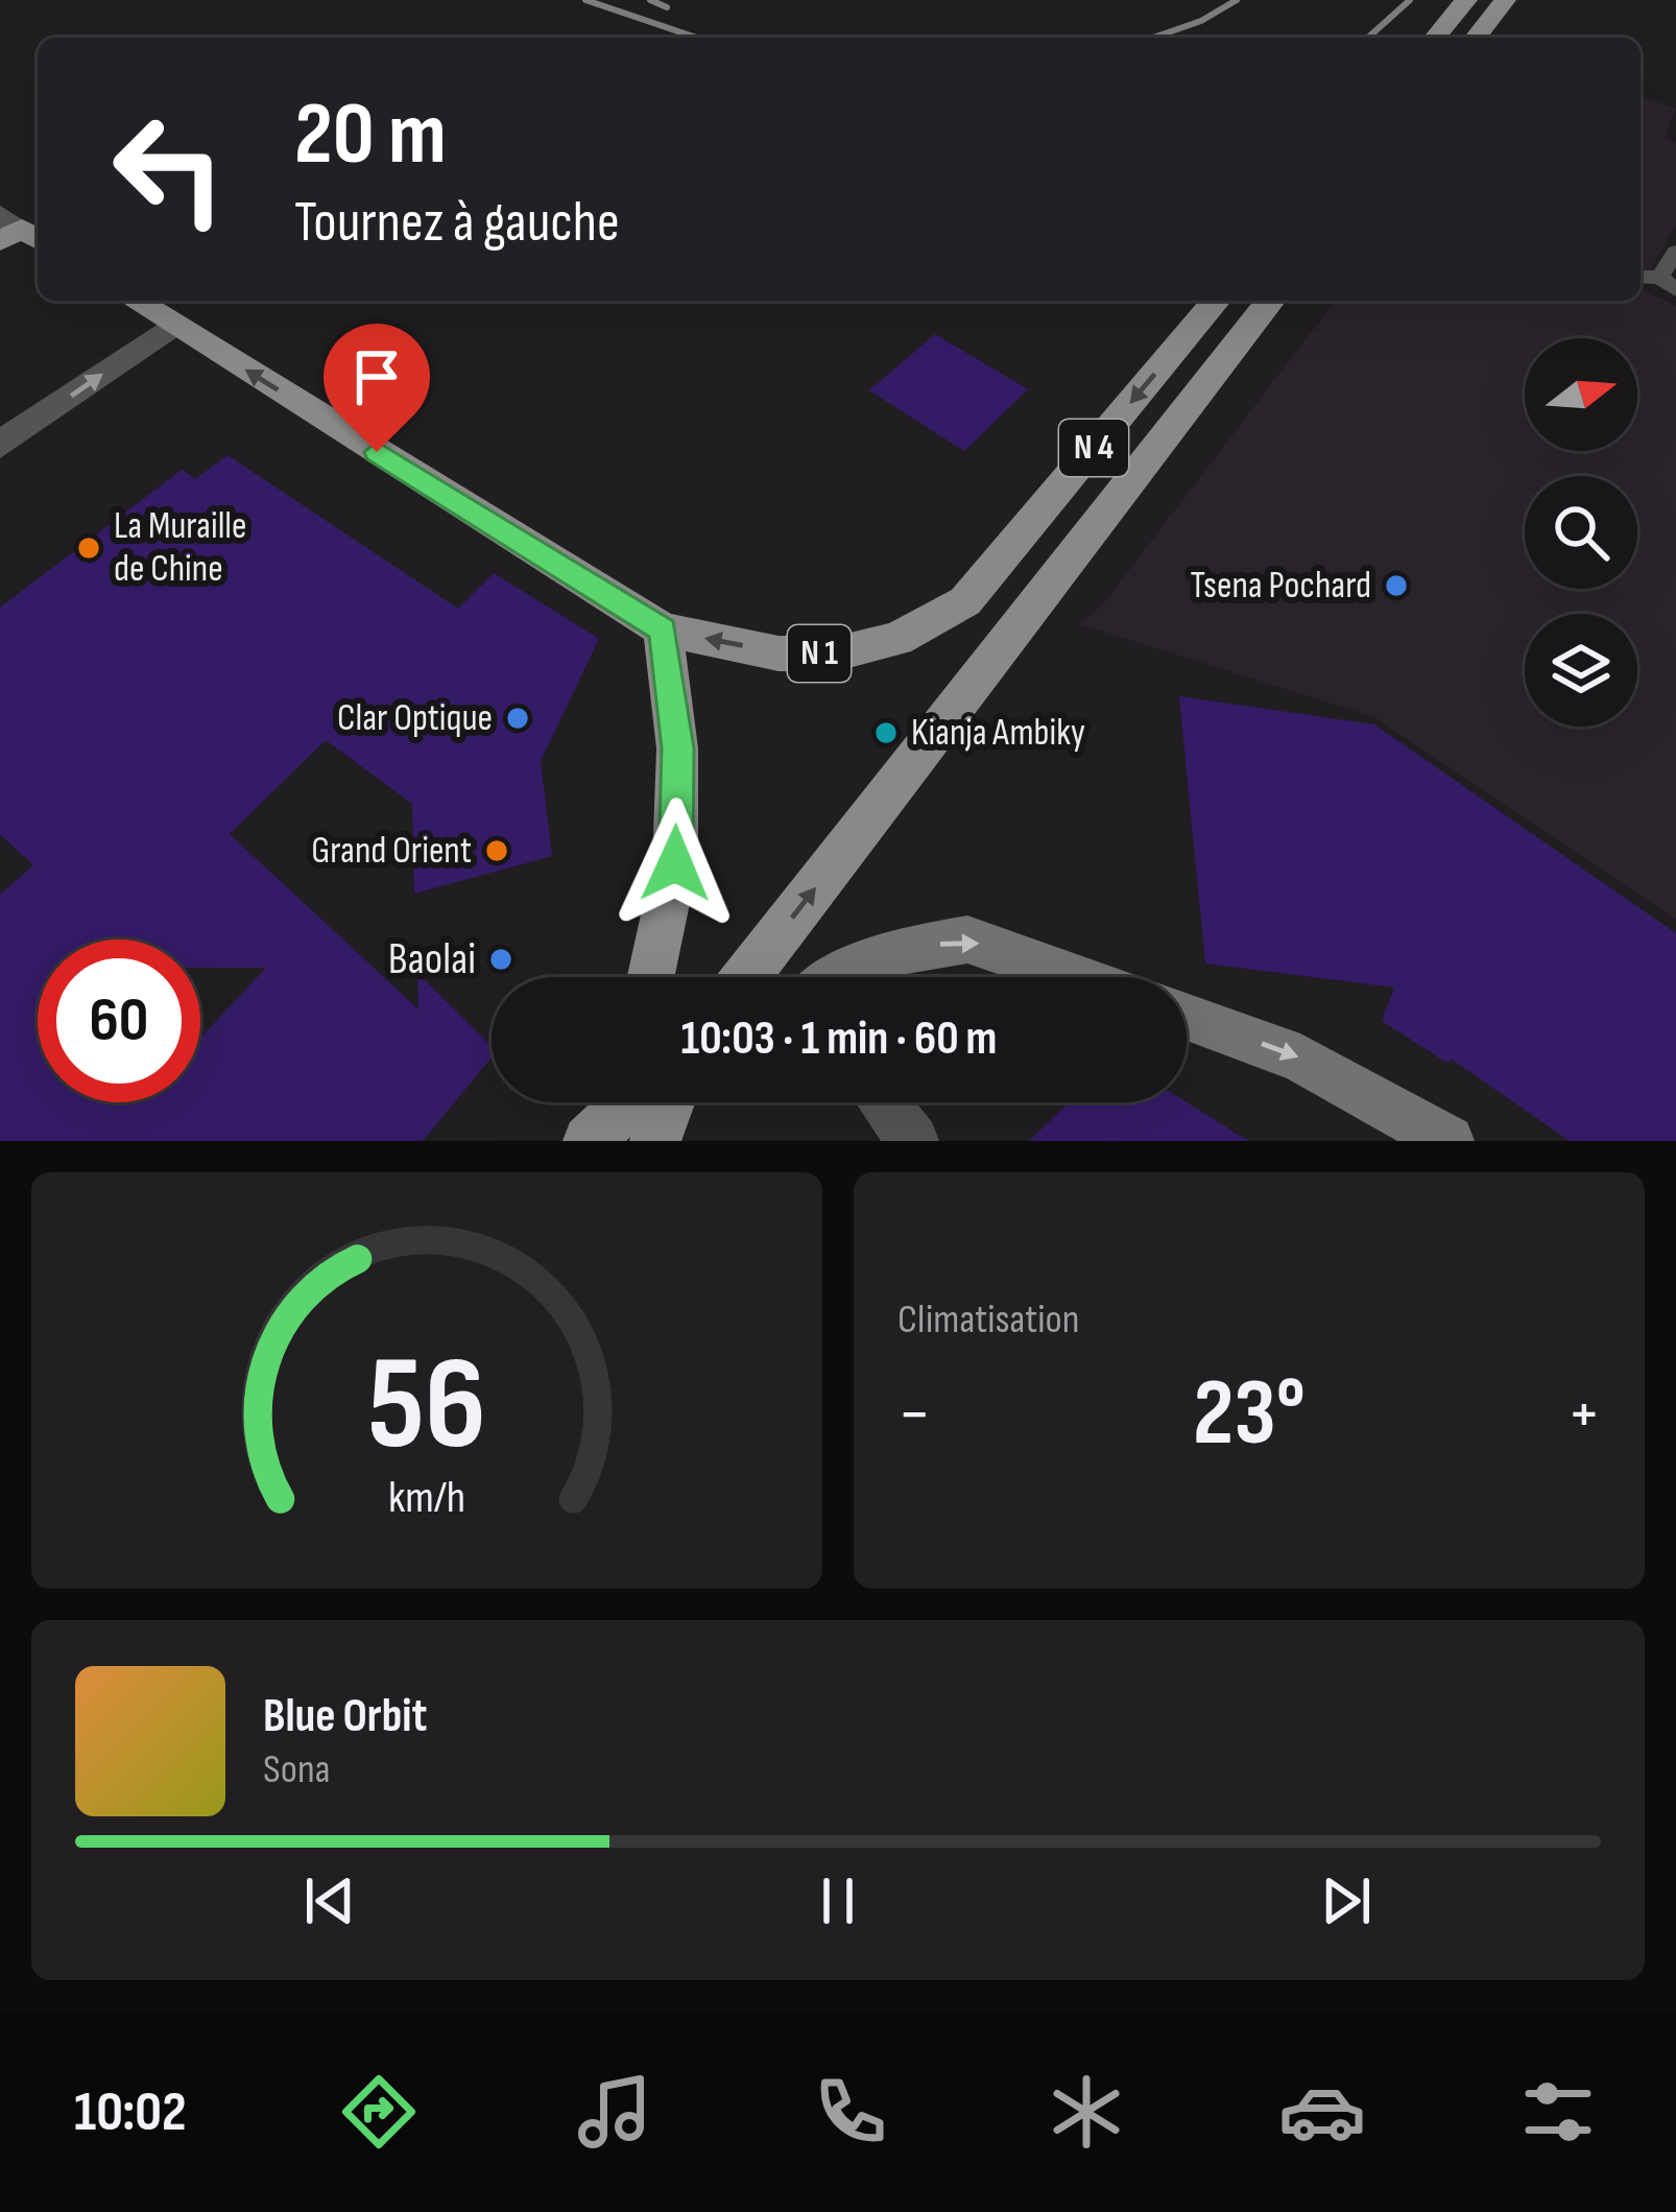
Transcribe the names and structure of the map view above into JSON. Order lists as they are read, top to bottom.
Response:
{
  "streets": {
    "main road": ["N 4", "N 1"]
  },
  "crossings": [
    ["N 4", "N 1"]
  ],
  "places": [
    "La Muraille de Chine",
    "Tsena Pochard",
    "Clar Optique",
    "Kianja Ambiky",
    "Grand Orient",
    "Baolai"
  ],
  "north": "right",
  "page": {
    "turn": ["20 m", "Tournez à gauche"],
    "limit": "60",
    "trip": "10:03 · 1 min · 60 m",
    "tile": "Climatisation",
    "heat": ["−", "23°", "+"],
    "song": ["Blue Orbit", "Sona"],
    "tabs": "10:02",
    "gauge": ["56", "km/h"]
  }
}
